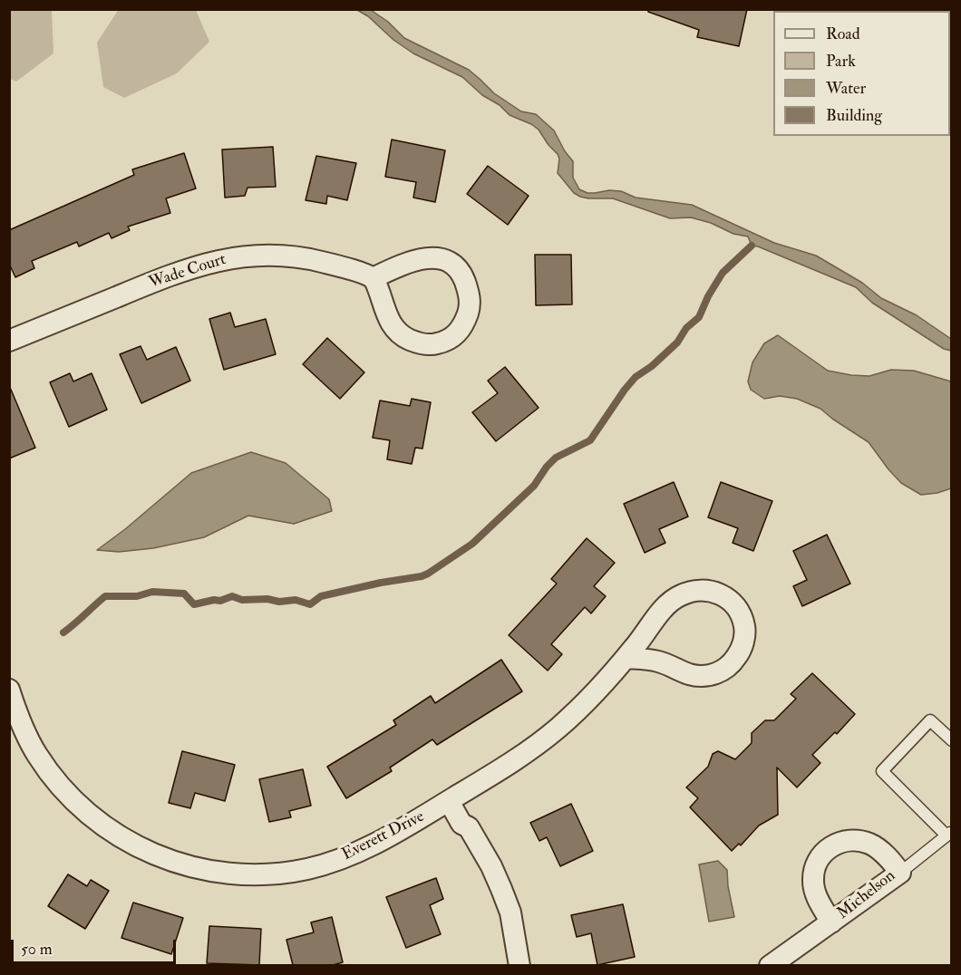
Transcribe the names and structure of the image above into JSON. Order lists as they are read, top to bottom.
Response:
{
  "streets": {
    "street": ["Wade Court", "Everett Drive", "Michelson"]
  },
  "legend": [
    "Road",
    "Park",
    "Water",
    "Building"
  ],
  "scale_bar": "50 m"
}
